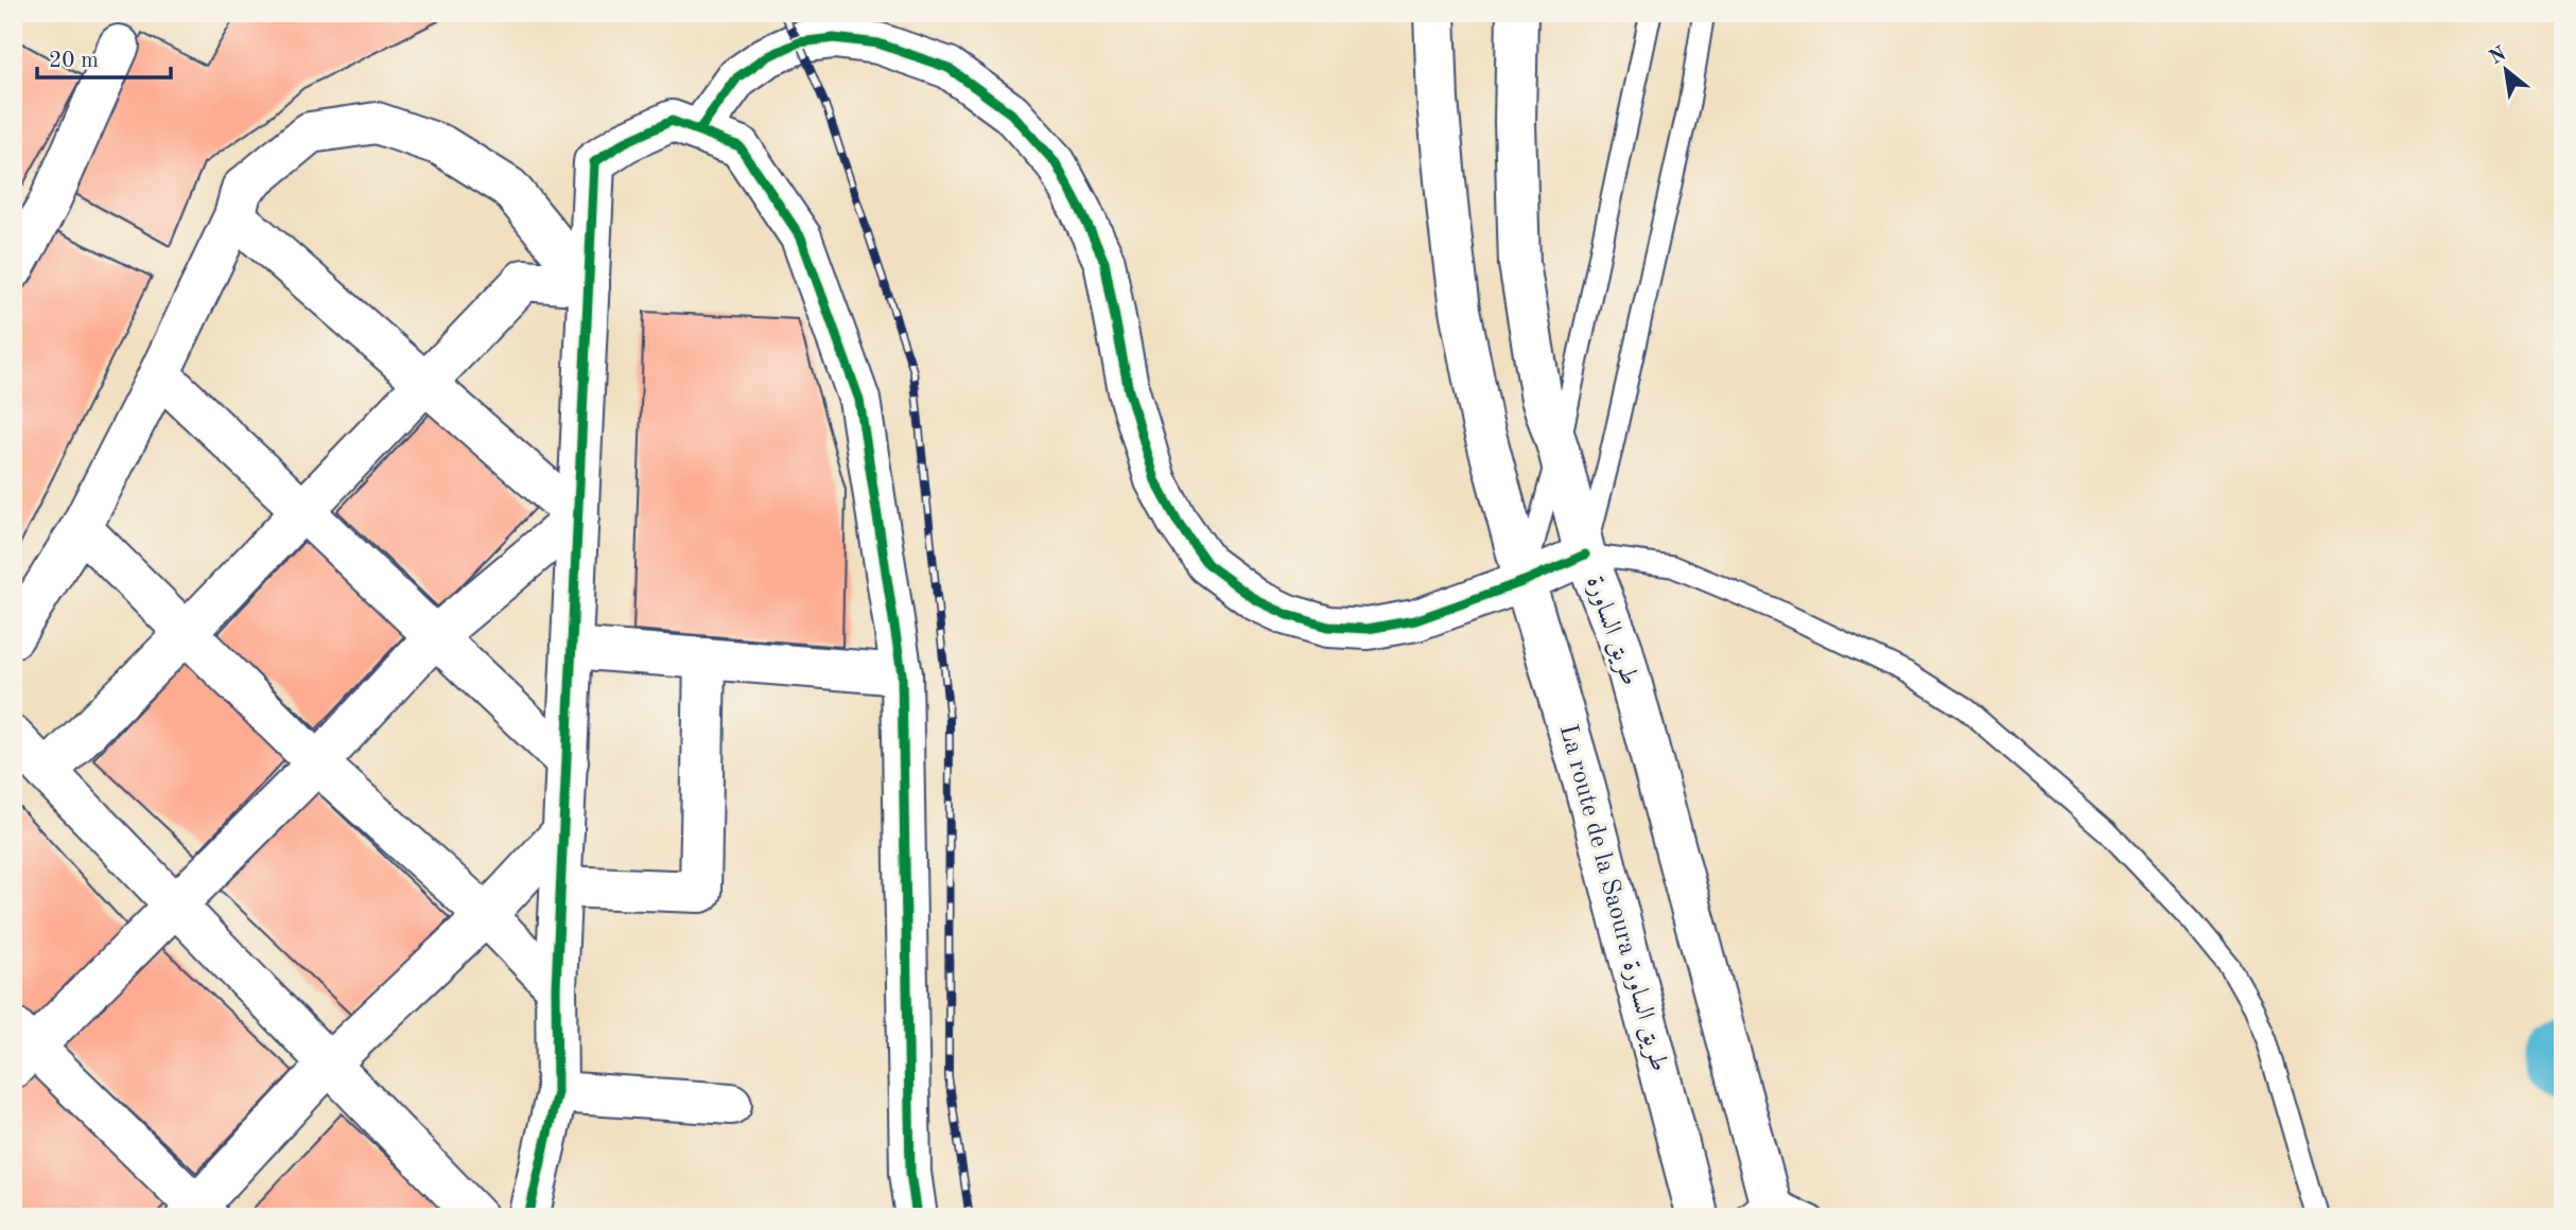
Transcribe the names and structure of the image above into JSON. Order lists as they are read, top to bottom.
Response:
{
  "streets": {
    "main road": ["طريق الساورة", "La route de la Saoura طريق الساورة"]
  },
  "scale_bar": "20 m",
  "north": "top left"
}
